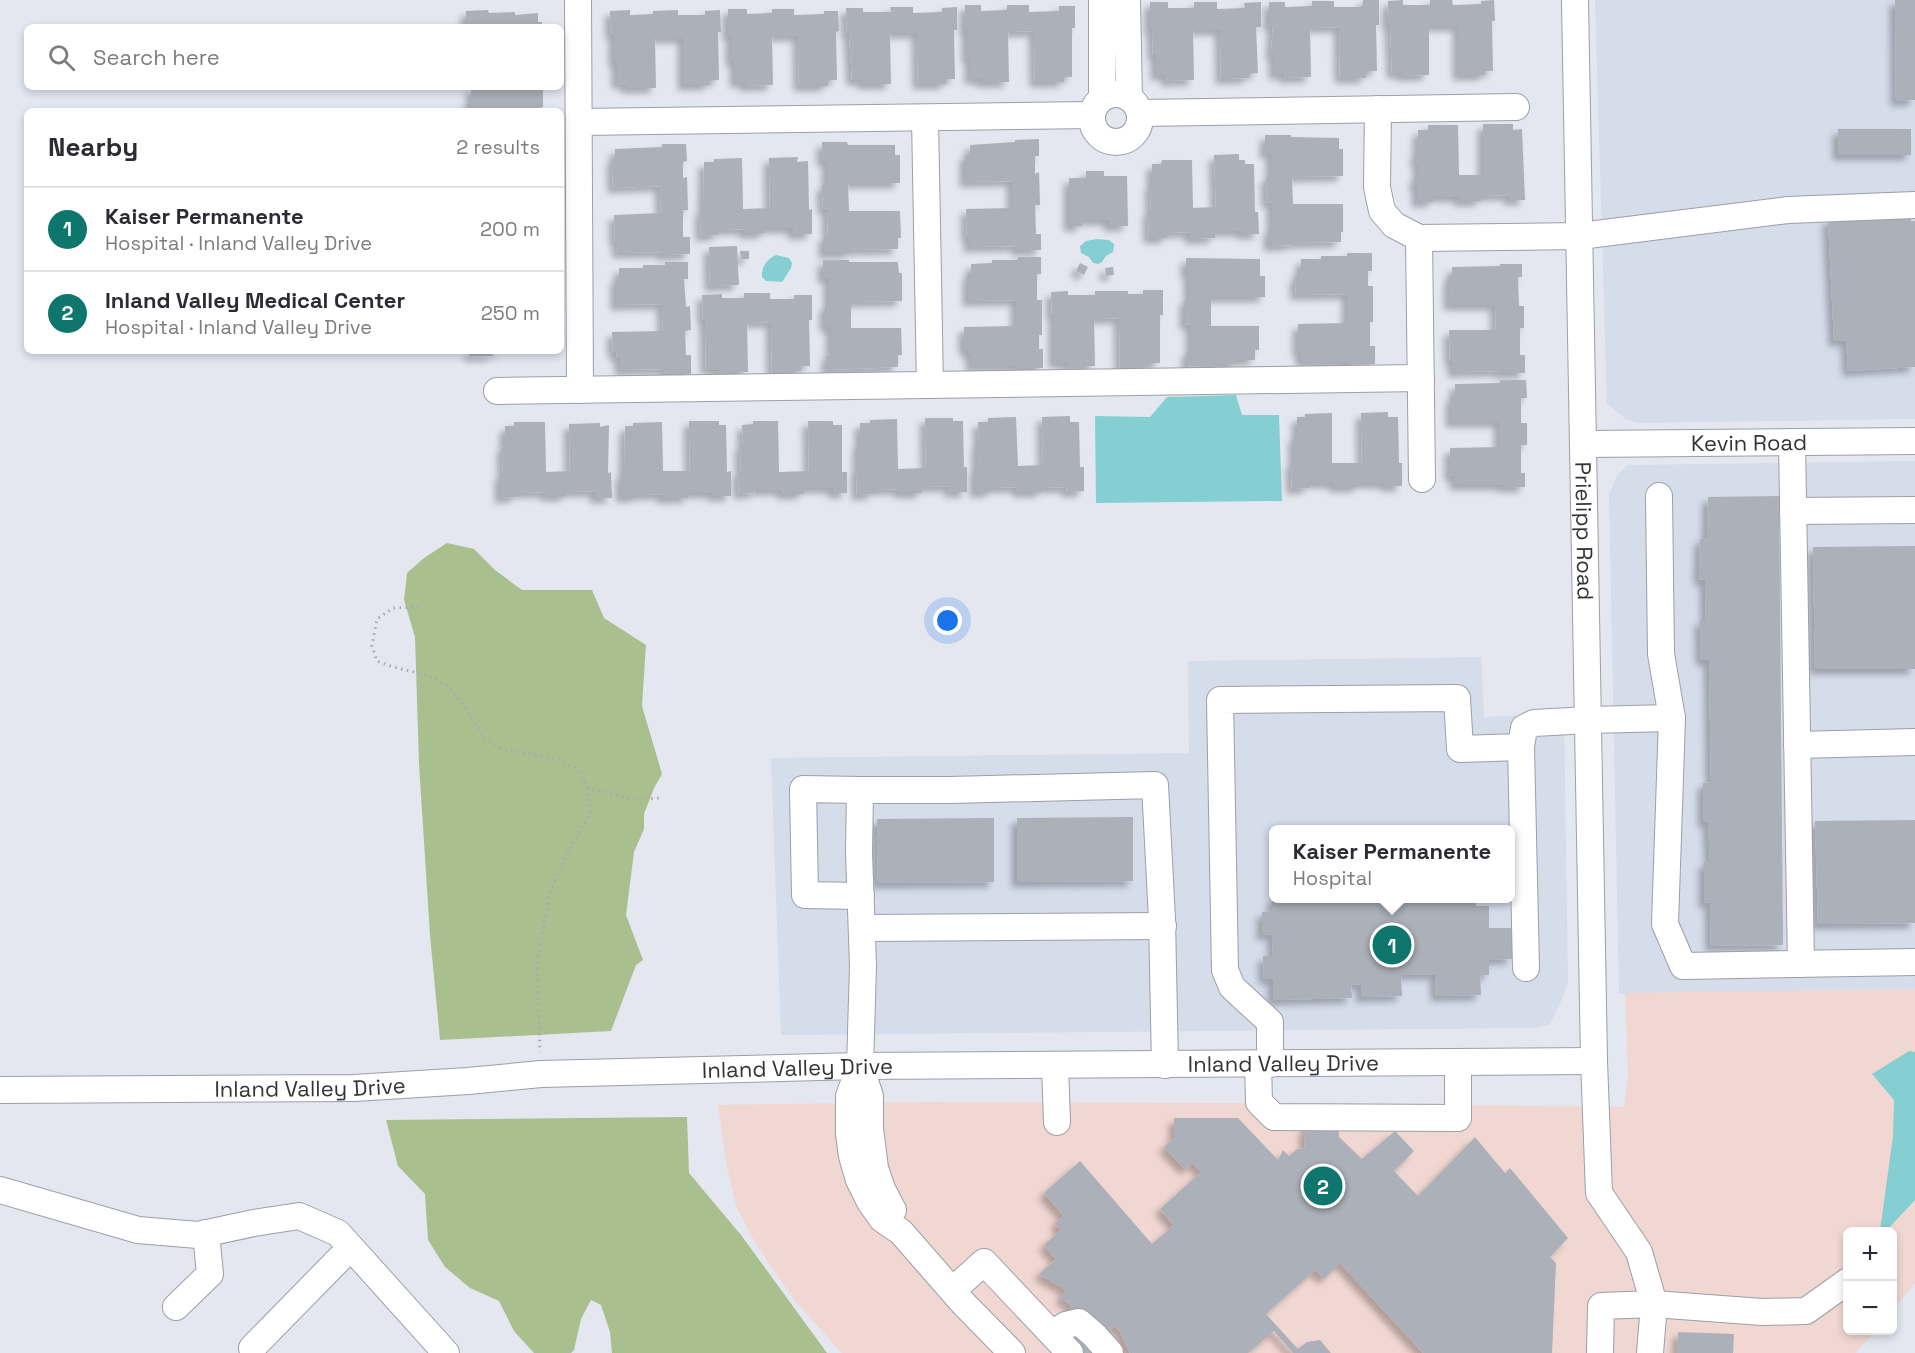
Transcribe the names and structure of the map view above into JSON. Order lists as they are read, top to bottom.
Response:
{
  "streets": {
    "street": ["Kevin Road", "Prielipp Road", "Inland Valley Drive"]
  },
  "crossings": [
    ["Kevin Road", "Prielipp Road"],
    ["Prielipp Road", "Inland Valley Drive"]
  ],
  "page": {
    "search": "Search here",
    "heading": ["Nearby", "2 results"],
    "list": [
      {
        "mark": "1",
        "name": "Kaiser Permanente",
        "note": "Hospital · Inland Valley Drive",
        "value": "200 m"
      },
      {
        "mark": "2",
        "name": "Inland Valley Medical Center",
        "note": "Hospital · Inland Valley Drive",
        "value": "250 m"
      }
    ],
    "popup": ["Kaiser Permanente", "Hospital"],
    "pins": ["1", "2"],
    "map_buttons": ["+", "−"]
  }
}
